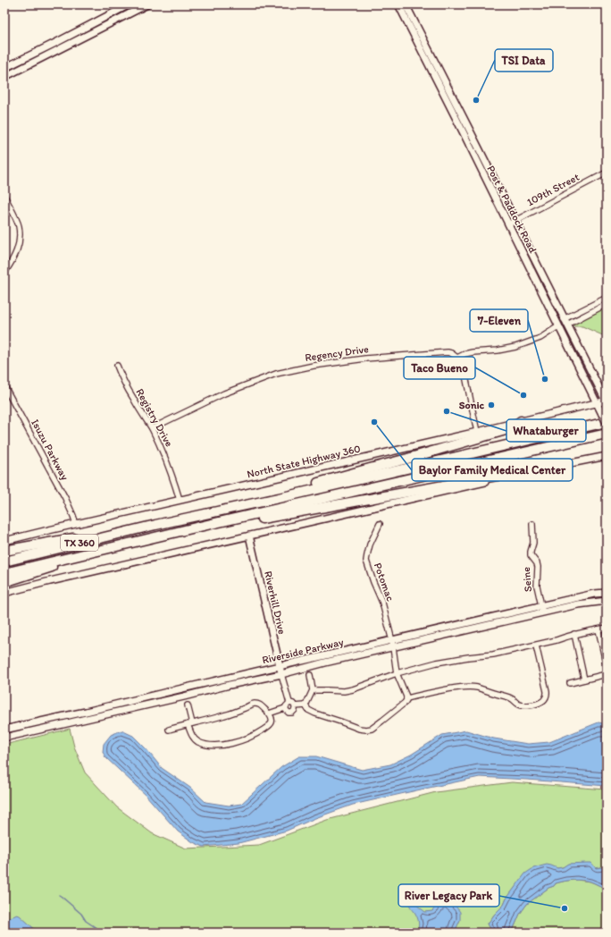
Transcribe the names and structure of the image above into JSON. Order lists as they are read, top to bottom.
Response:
{
  "streets": {
    "highway": ["TX 360"],
    "street": [
      "109th Street",
      "Post & Paddock Road",
      "Regency Drive",
      "Registry Drive",
      "Isuzu Parkway",
      "North State Highway 360",
      "Seine",
      "Potomac",
      "Riverhill Drive",
      "Riverside Parkway"
    ]
  },
  "crossings": [
    ["109th Street", "Post & Paddock Road"],
    ["Post & Paddock Road", "North State Highway 360"],
    ["Post & Paddock Road", "TX 360"],
    ["Regency Drive", "Registry Drive"],
    ["Registry Drive", "North State Highway 360"],
    ["Isuzu Parkway", "North State Highway 360"],
    ["Seine", "Riverside Parkway"],
    ["Potomac", "Riverside Parkway"],
    ["Riverhill Drive", "Riverside Parkway"]
  ],
  "places": [
    "TSI Data",
    "7-Eleven",
    "Taco Bueno",
    "Sonic",
    "Whataburger",
    "Baylor Family Medical Center",
    "River Legacy Park"
  ]
}
